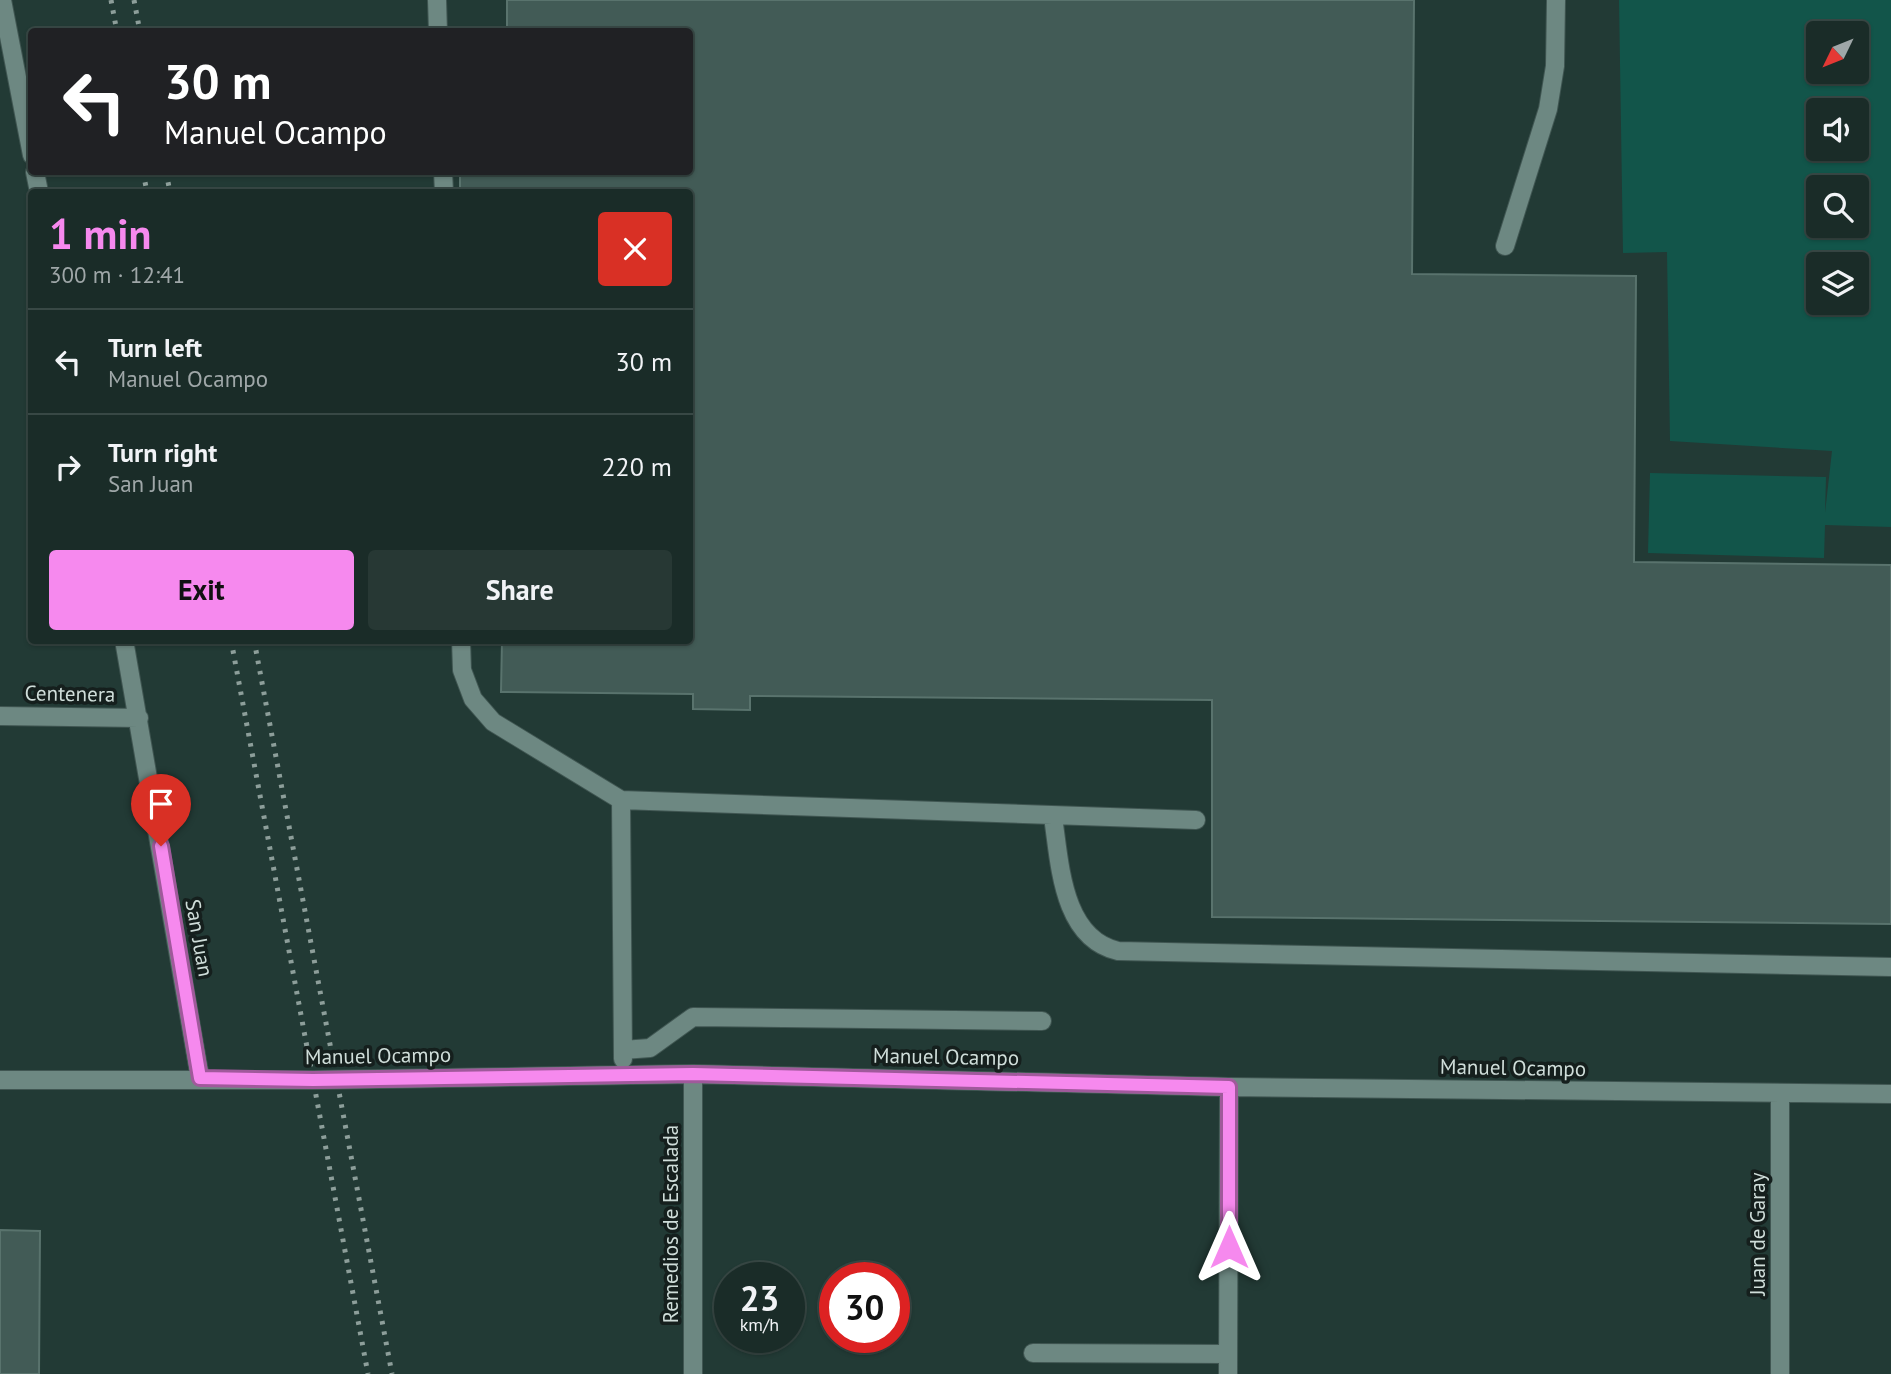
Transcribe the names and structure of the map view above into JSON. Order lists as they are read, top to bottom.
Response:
{
  "streets": {
    "street": [
      "Centenera",
      "San Juan",
      "Manuel Ocampo",
      "Remedios de Escalada",
      "Juan de Garay"
    ]
  },
  "crossings": [
    ["Centenera", "San Juan"],
    ["San Juan", "Manuel Ocampo"],
    ["Manuel Ocampo", "Remedios de Escalada"],
    ["Manuel Ocampo", "Juan de Garay"]
  ],
  "north": "bottom left",
  "page": {
    "turn": ["30 m", "Manuel Ocampo"],
    "heading": ["1 min", "300 m · 12:41"],
    "list": [
      {
        "name": "Turn left",
        "note": "Manuel Ocampo",
        "value": "30 m"
      },
      {
        "name": "Turn right",
        "note": "San Juan",
        "value": "220 m"
      }
    ],
    "buttons": ["Exit", "Share"],
    "speed": "23 km/h",
    "limit": "30"
  }
}
